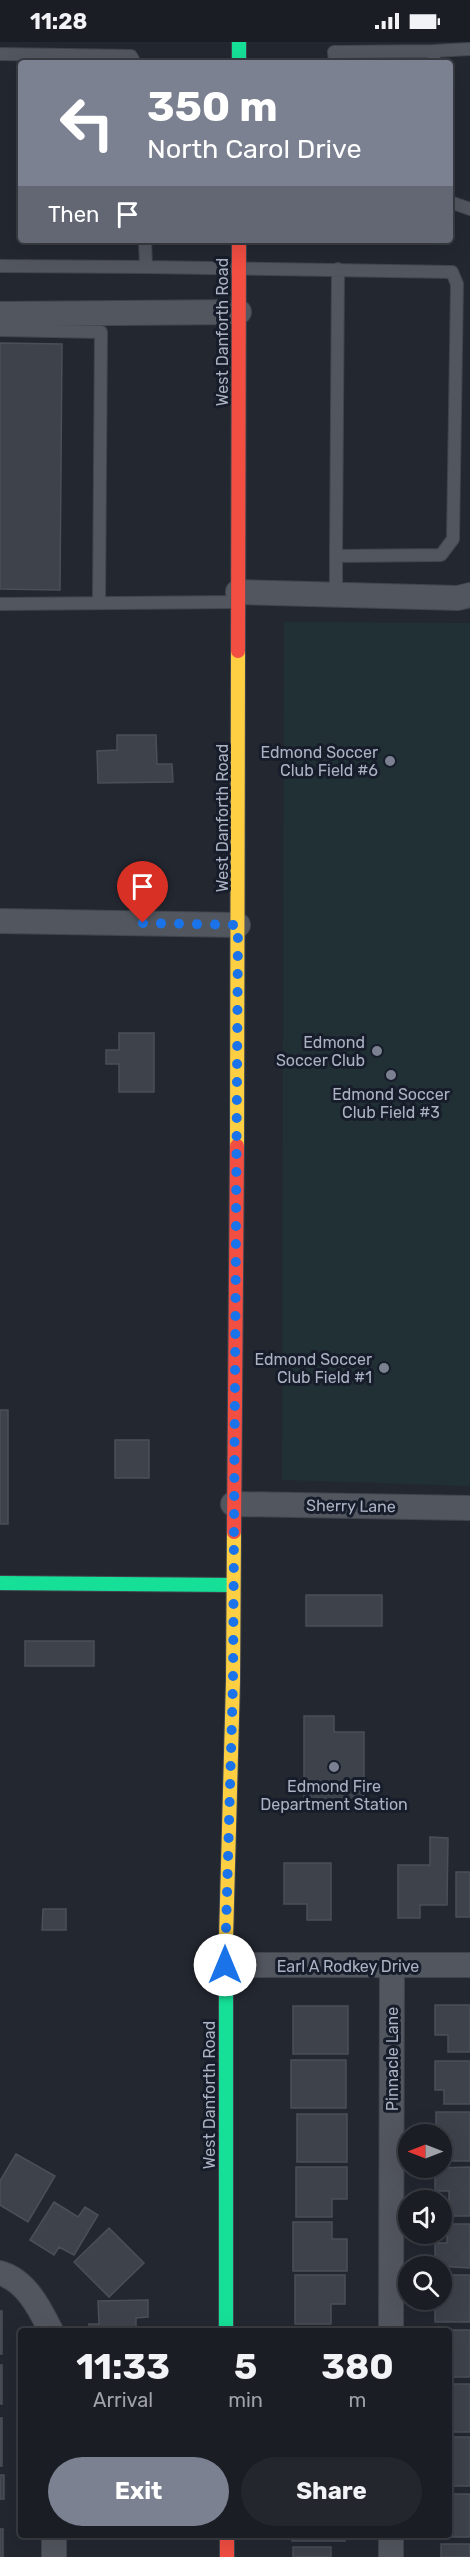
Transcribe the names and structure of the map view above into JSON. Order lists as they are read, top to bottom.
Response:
{
  "streets": {
    "main road": ["West Danforth Road"],
    "street": ["Sherry Lane", "Earl A Rodkey Drive", "Pinnacle Lane"]
  },
  "crossings": [
    ["West Danforth Road", "Sherry Lane"],
    ["West Danforth Road", "Earl A Rodkey Drive"],
    ["Earl A Rodkey Drive", "Pinnacle Lane"]
  ],
  "places": [
    "Edmond Soccer Club Field #6",
    "Edmond Soccer Club",
    "Edmond Soccer Club Field #3",
    "Edmond Soccer Club Field #1",
    "Edmond Fire Department Station"
  ],
  "north": "left",
  "page": {
    "status": "11:28",
    "turn": ["350 m", "North Carol Drive"],
    "then": "Then",
    "eta": [
      "11:33",
      "Arrival",
      "5",
      "min",
      "380",
      "m"
    ],
    "buttons": ["Exit", "Share"]
  }
}
